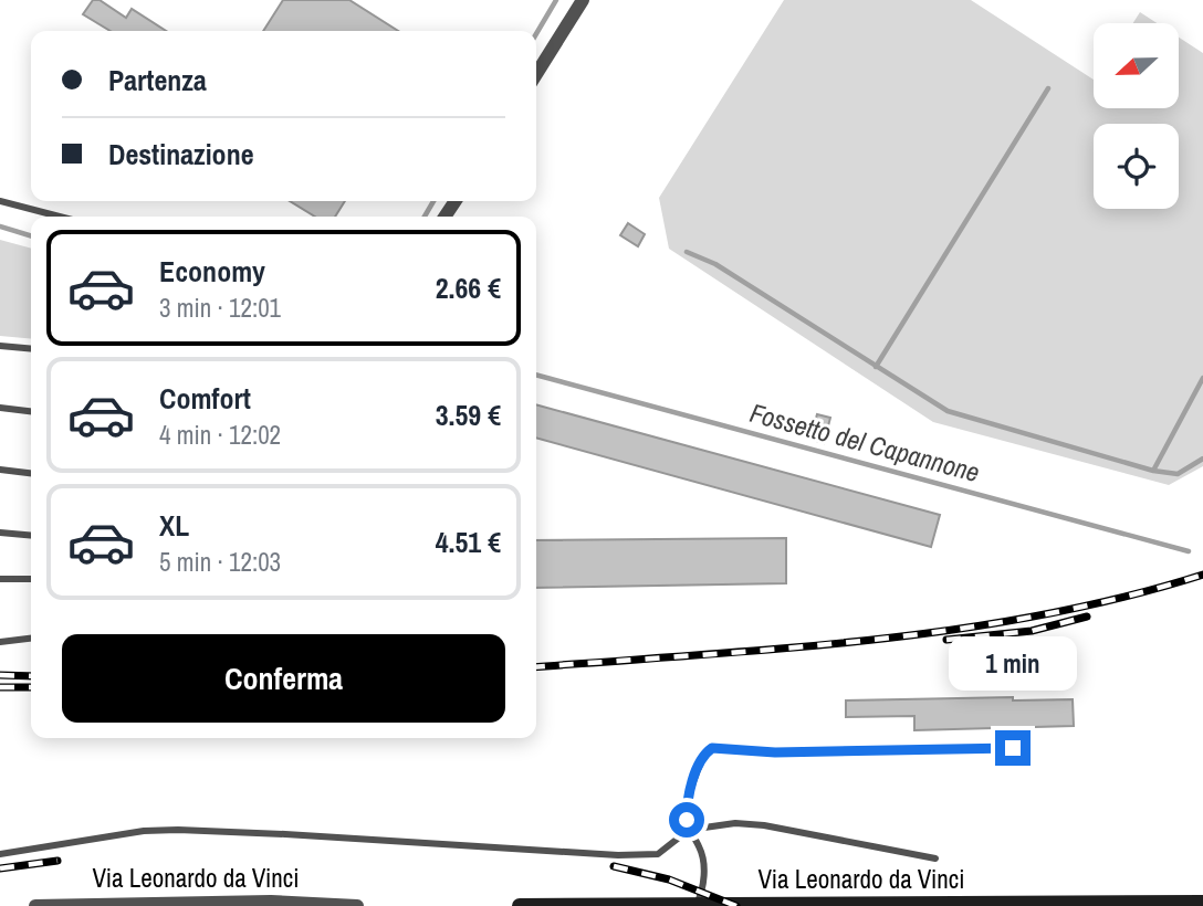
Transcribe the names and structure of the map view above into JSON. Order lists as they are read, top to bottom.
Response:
{
  "streets": {
    "main road": ["Via Leonardo da Vinci"]
  },
  "water": ["Fossetto del Capannone"],
  "north": "left",
  "page": {
    "banner": ["Partenza", "Destinazione"],
    "list": [
      {
        "name": "Economy",
        "note": "3 min · 12:01",
        "value": "2.66 €"
      },
      {
        "name": "Comfort",
        "note": "4 min · 12:02",
        "value": "3.59 €"
      },
      {
        "name": "XL",
        "note": "5 min · 12:03",
        "value": "4.51 €"
      }
    ],
    "buttons": "Conferma",
    "bubble": "1 min"
  }
}
